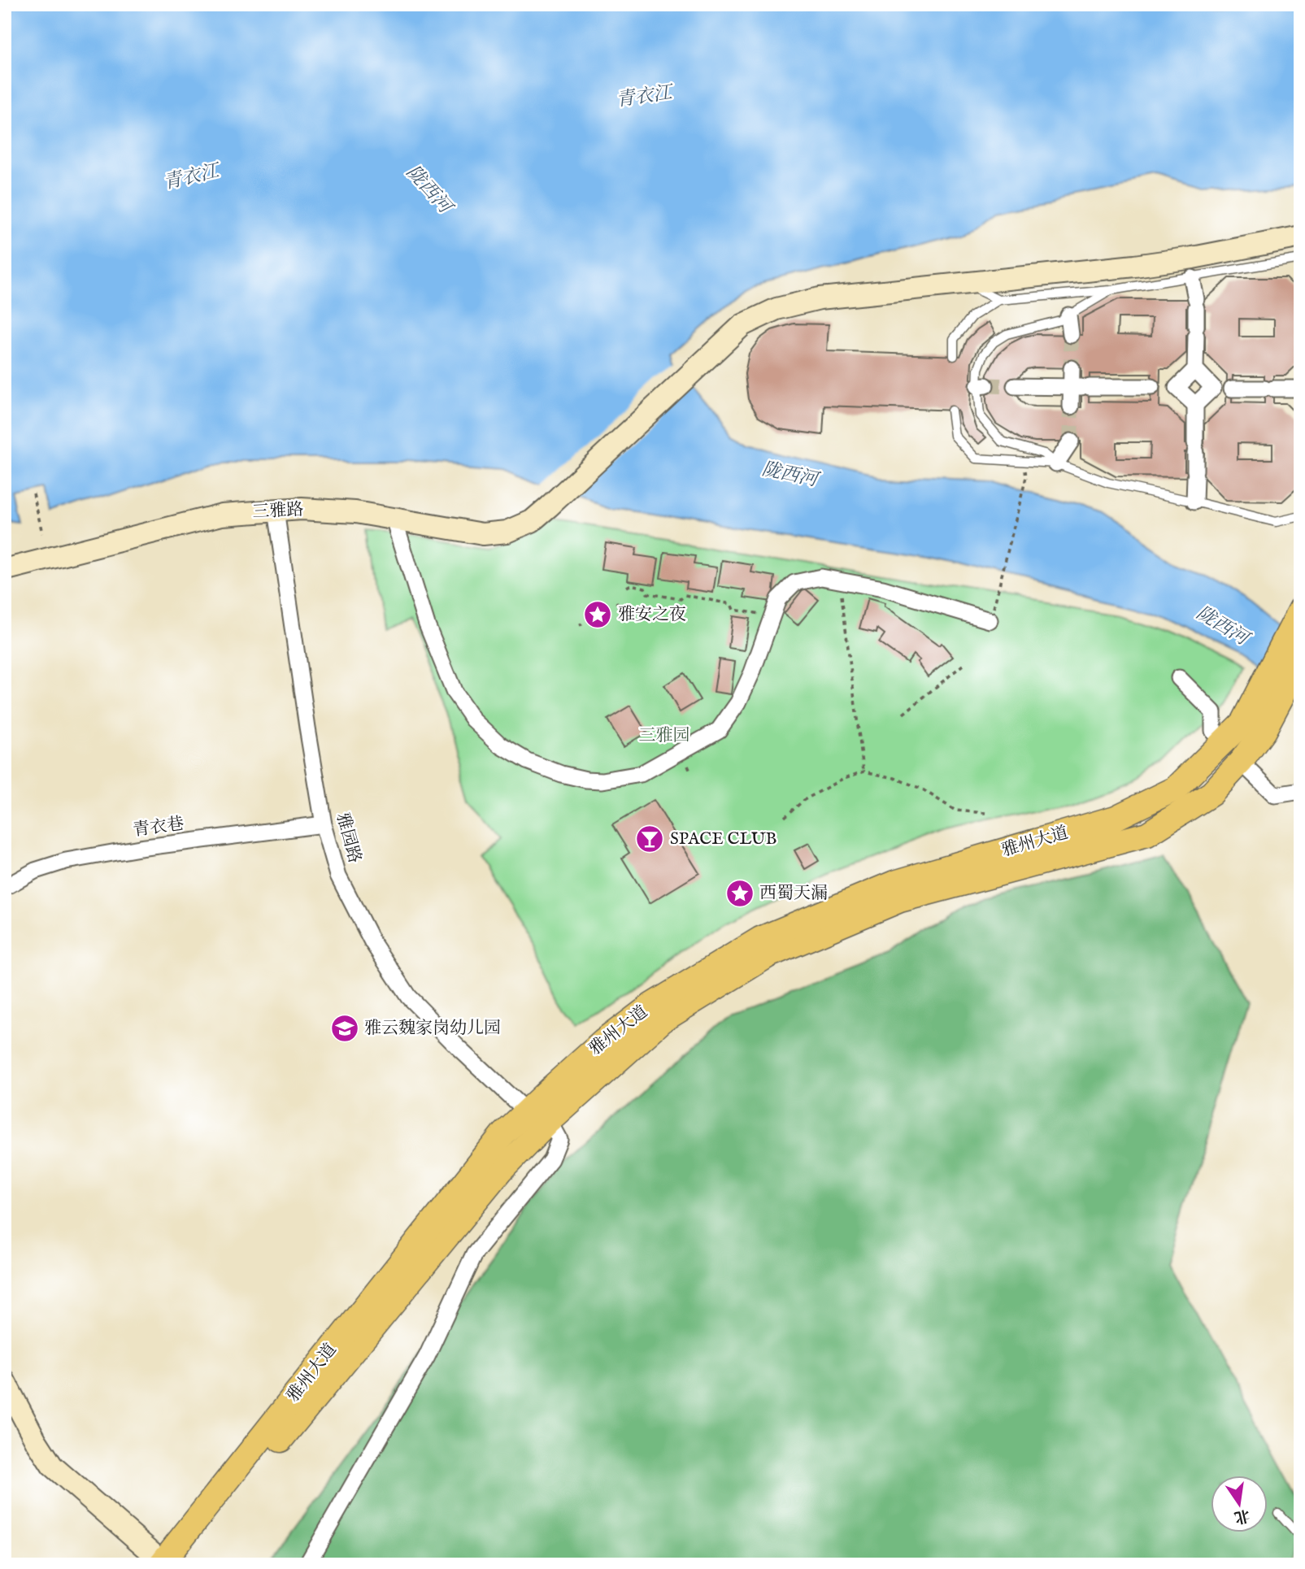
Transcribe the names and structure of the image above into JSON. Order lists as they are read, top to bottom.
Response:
{
  "streets": {
    "main road": ["雅州大道"],
    "street": ["三雅路", "青衣巷", "雅园路"]
  },
  "crossings": [
    ["三雅路", "雅园路"],
    ["青衣巷", "雅园路"],
    ["雅园路", "雅州大道"]
  ],
  "water": ["青衣江", "陇西河"],
  "parks": ["三雅园"],
  "places": {
    "place": ["雅安之夜", "西蜀天漏"],
    "bar": ["SPACE CLUB"],
    "school or university": ["雅云魏家岗幼儿园"]
  },
  "north": "bottom"
}
